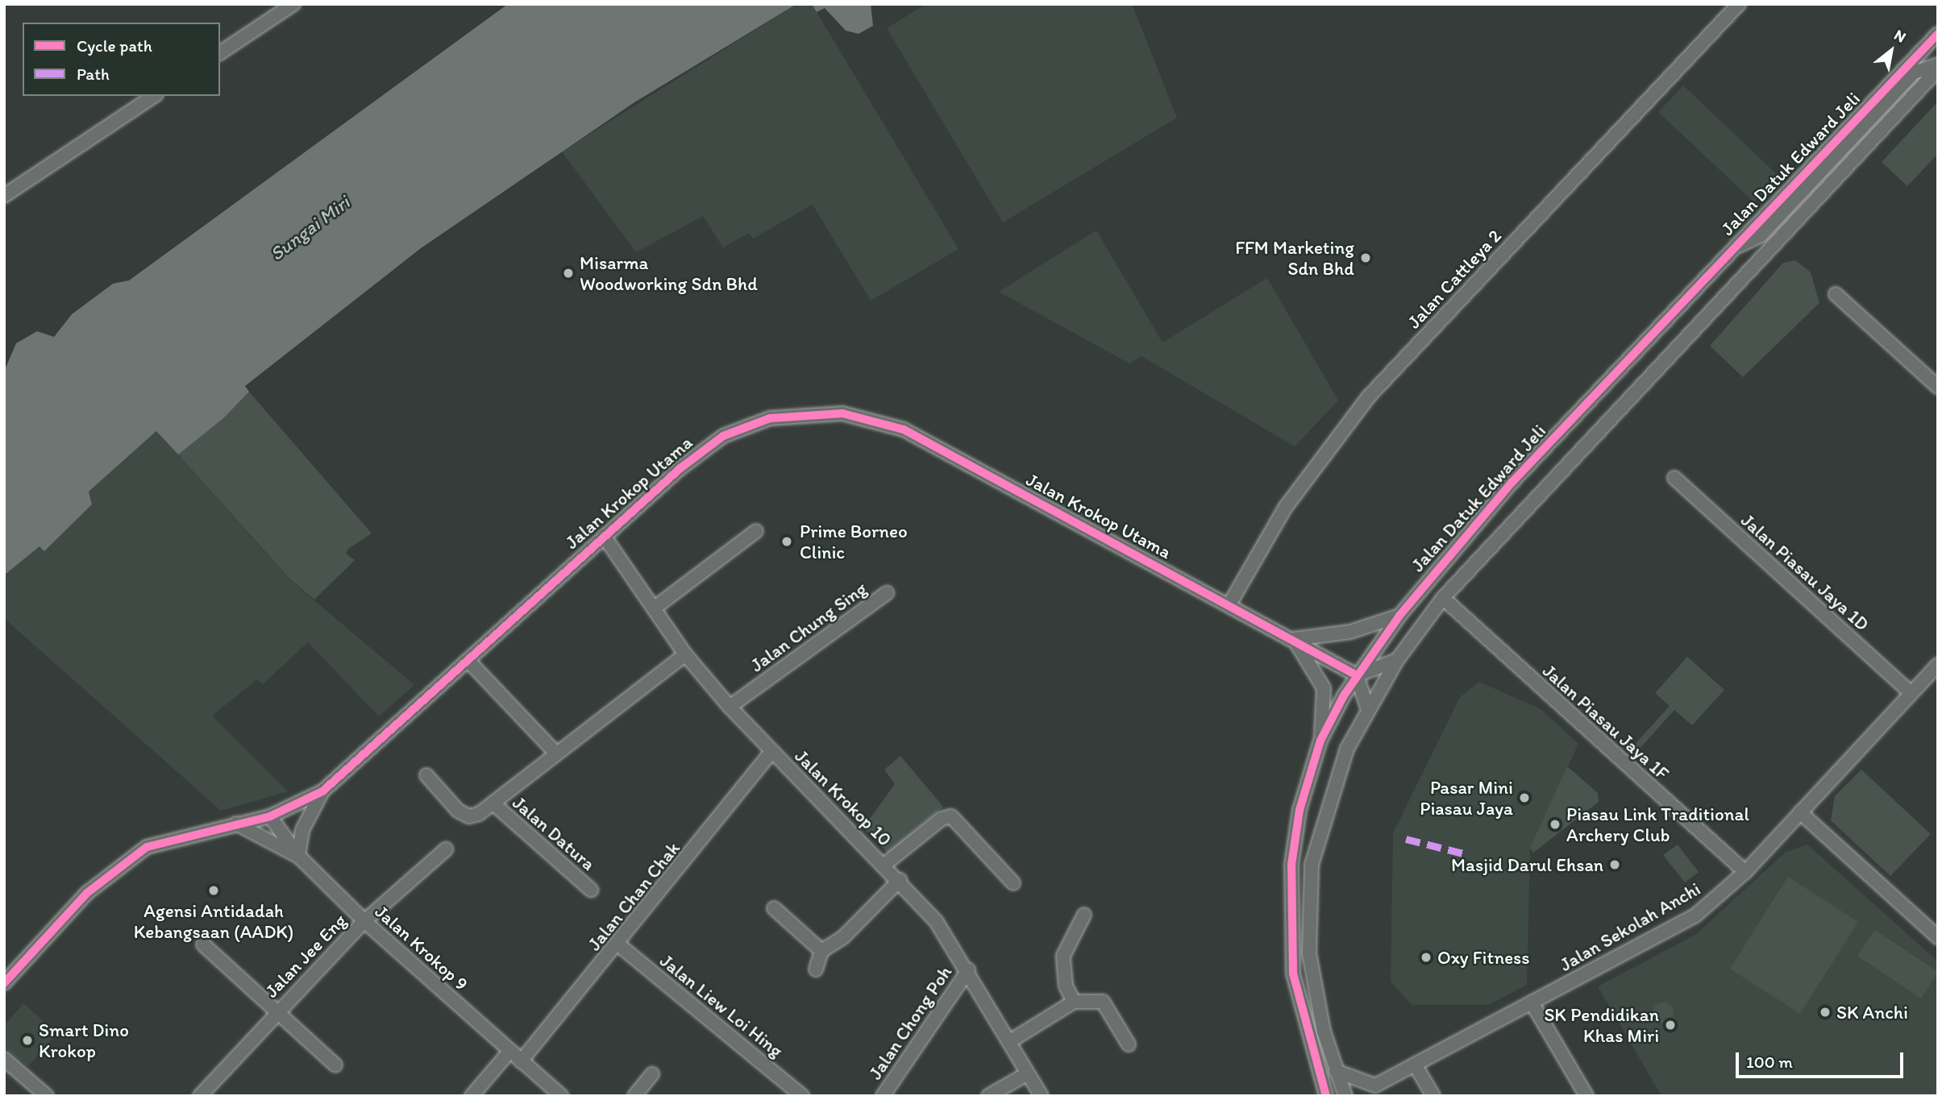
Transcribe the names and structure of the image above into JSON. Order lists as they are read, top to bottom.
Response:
{
  "streets": {
    "street": [
      "Jalan Datuk Edward Jeli",
      "Jalan Cattleya 2",
      "Jalan Krokop Utama",
      "Jalan Piasau Jaya 1D",
      "Jalan Chung Sing",
      "Jalan Piasau Jaya 1F",
      "Jalan Krokop 10",
      "Jalan Datura",
      "Jalan Chan Chak",
      "Jalan Sekolah Anchi",
      "Jalan Krokop 9",
      "Jalan Jee Eng",
      "Jalan Liew Loi Hing",
      "Jalan Chong Poh"
    ]
  },
  "crossings": [
    ["Jalan Datuk Edward Jeli", "Jalan Krokop Utama"],
    ["Jalan Cattleya 2", "Jalan Krokop Utama"],
    ["Jalan Krokop Utama", "Jalan Krokop 10"],
    ["Jalan Krokop Utama", "Jalan Krokop 9"],
    ["Jalan Piasau Jaya 1D", "Jalan Sekolah Anchi"],
    ["Jalan Chung Sing", "Jalan Krokop 10"],
    ["Jalan Piasau Jaya 1F", "Jalan Sekolah Anchi"],
    ["Jalan Krokop 10", "Jalan Chan Chak"],
    ["Jalan Krokop 10", "Jalan Chong Poh"],
    ["Jalan Chan Chak", "Jalan Krokop 9"],
    ["Jalan Chan Chak", "Jalan Liew Loi Hing"],
    ["Jalan Krokop 9", "Jalan Jee Eng"]
  ],
  "water": ["Sungai Miri"],
  "places": [
    "FFM Marketing Sdn Bhd",
    "Misarma Woodworking Sdn Bhd",
    "Prime Borneo Clinic",
    "Pasar Mini Piasau Jaya",
    "Piasau Link Traditional Archery Club",
    "Masjid Darul Ehsan",
    "Agensi Antidadah Kebangsaan (AADK)",
    "Oxy Fitness",
    "SK Anchi",
    "SK Pendidikan Khas Miri",
    "Smart Dino Krokop"
  ],
  "legend": ["Cycle path", "Path"],
  "scale_bar": "100 m",
  "north": "top right"
}
